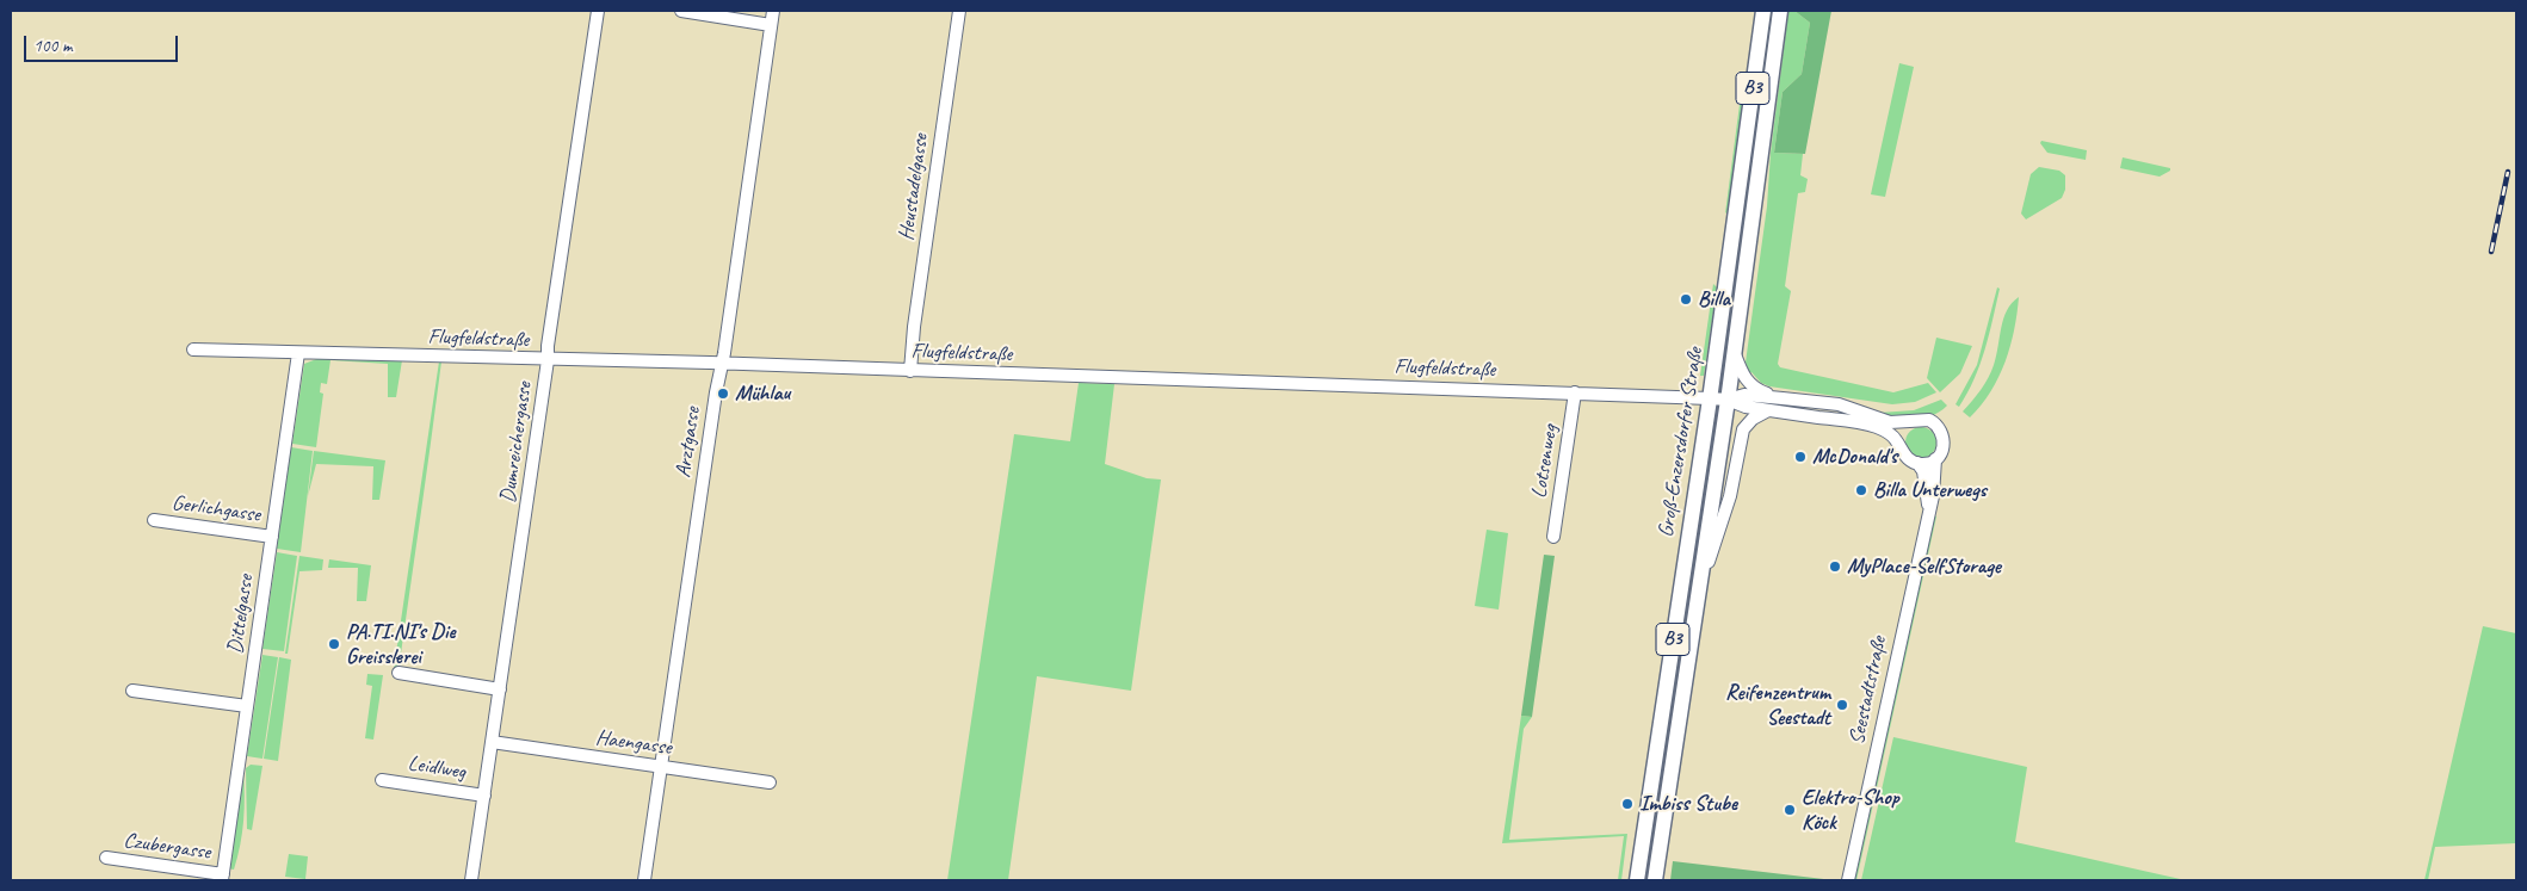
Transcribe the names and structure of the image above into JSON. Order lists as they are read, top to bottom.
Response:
{
  "streets": {
    "main road": ["B3", "Groß-Enzersdorfer Straße"],
    "street": [
      "Heustadelgasse",
      "Flugfeldstraße",
      "Dumreichergasse",
      "Arztgasse",
      "Lotsenweg",
      "Gerlichgasse",
      "Dittelgasse",
      "Seestadtstraße",
      "Haengasse",
      "Leidlweg",
      "Czubergasse"
    ]
  },
  "crossings": [
    ["Heustadelgasse", "Flugfeldstraße"],
    ["Flugfeldstraße", "Dumreichergasse"],
    ["Flugfeldstraße", "Arztgasse"],
    ["Flugfeldstraße", "Groß-Enzersdorfer Straße"],
    ["Flugfeldstraße", "Lotsenweg"],
    ["Flugfeldstraße", "Dittelgasse"],
    ["Flugfeldstraße", "Seestadtstraße"],
    ["Dumreichergasse", "Haengasse"],
    ["Dumreichergasse", "Leidlweg"],
    ["Arztgasse", "Haengasse"],
    ["Groß-Enzersdorfer Straße", "Seestadtstraße"],
    ["Gerlichgasse", "Dittelgasse"],
    ["Dittelgasse", "Czubergasse"]
  ],
  "places": [
    "Billa",
    "Mühlau",
    "McDonald's",
    "Billa Unterwegs",
    "MyPlace-SelfStorage",
    "PA.TI.NI's Die Greisslerei",
    "Reifenzentrum Seestadt",
    "Imbiss Stube",
    "Elektro-Shop Köck"
  ],
  "scale_bar": "100 m"
}
